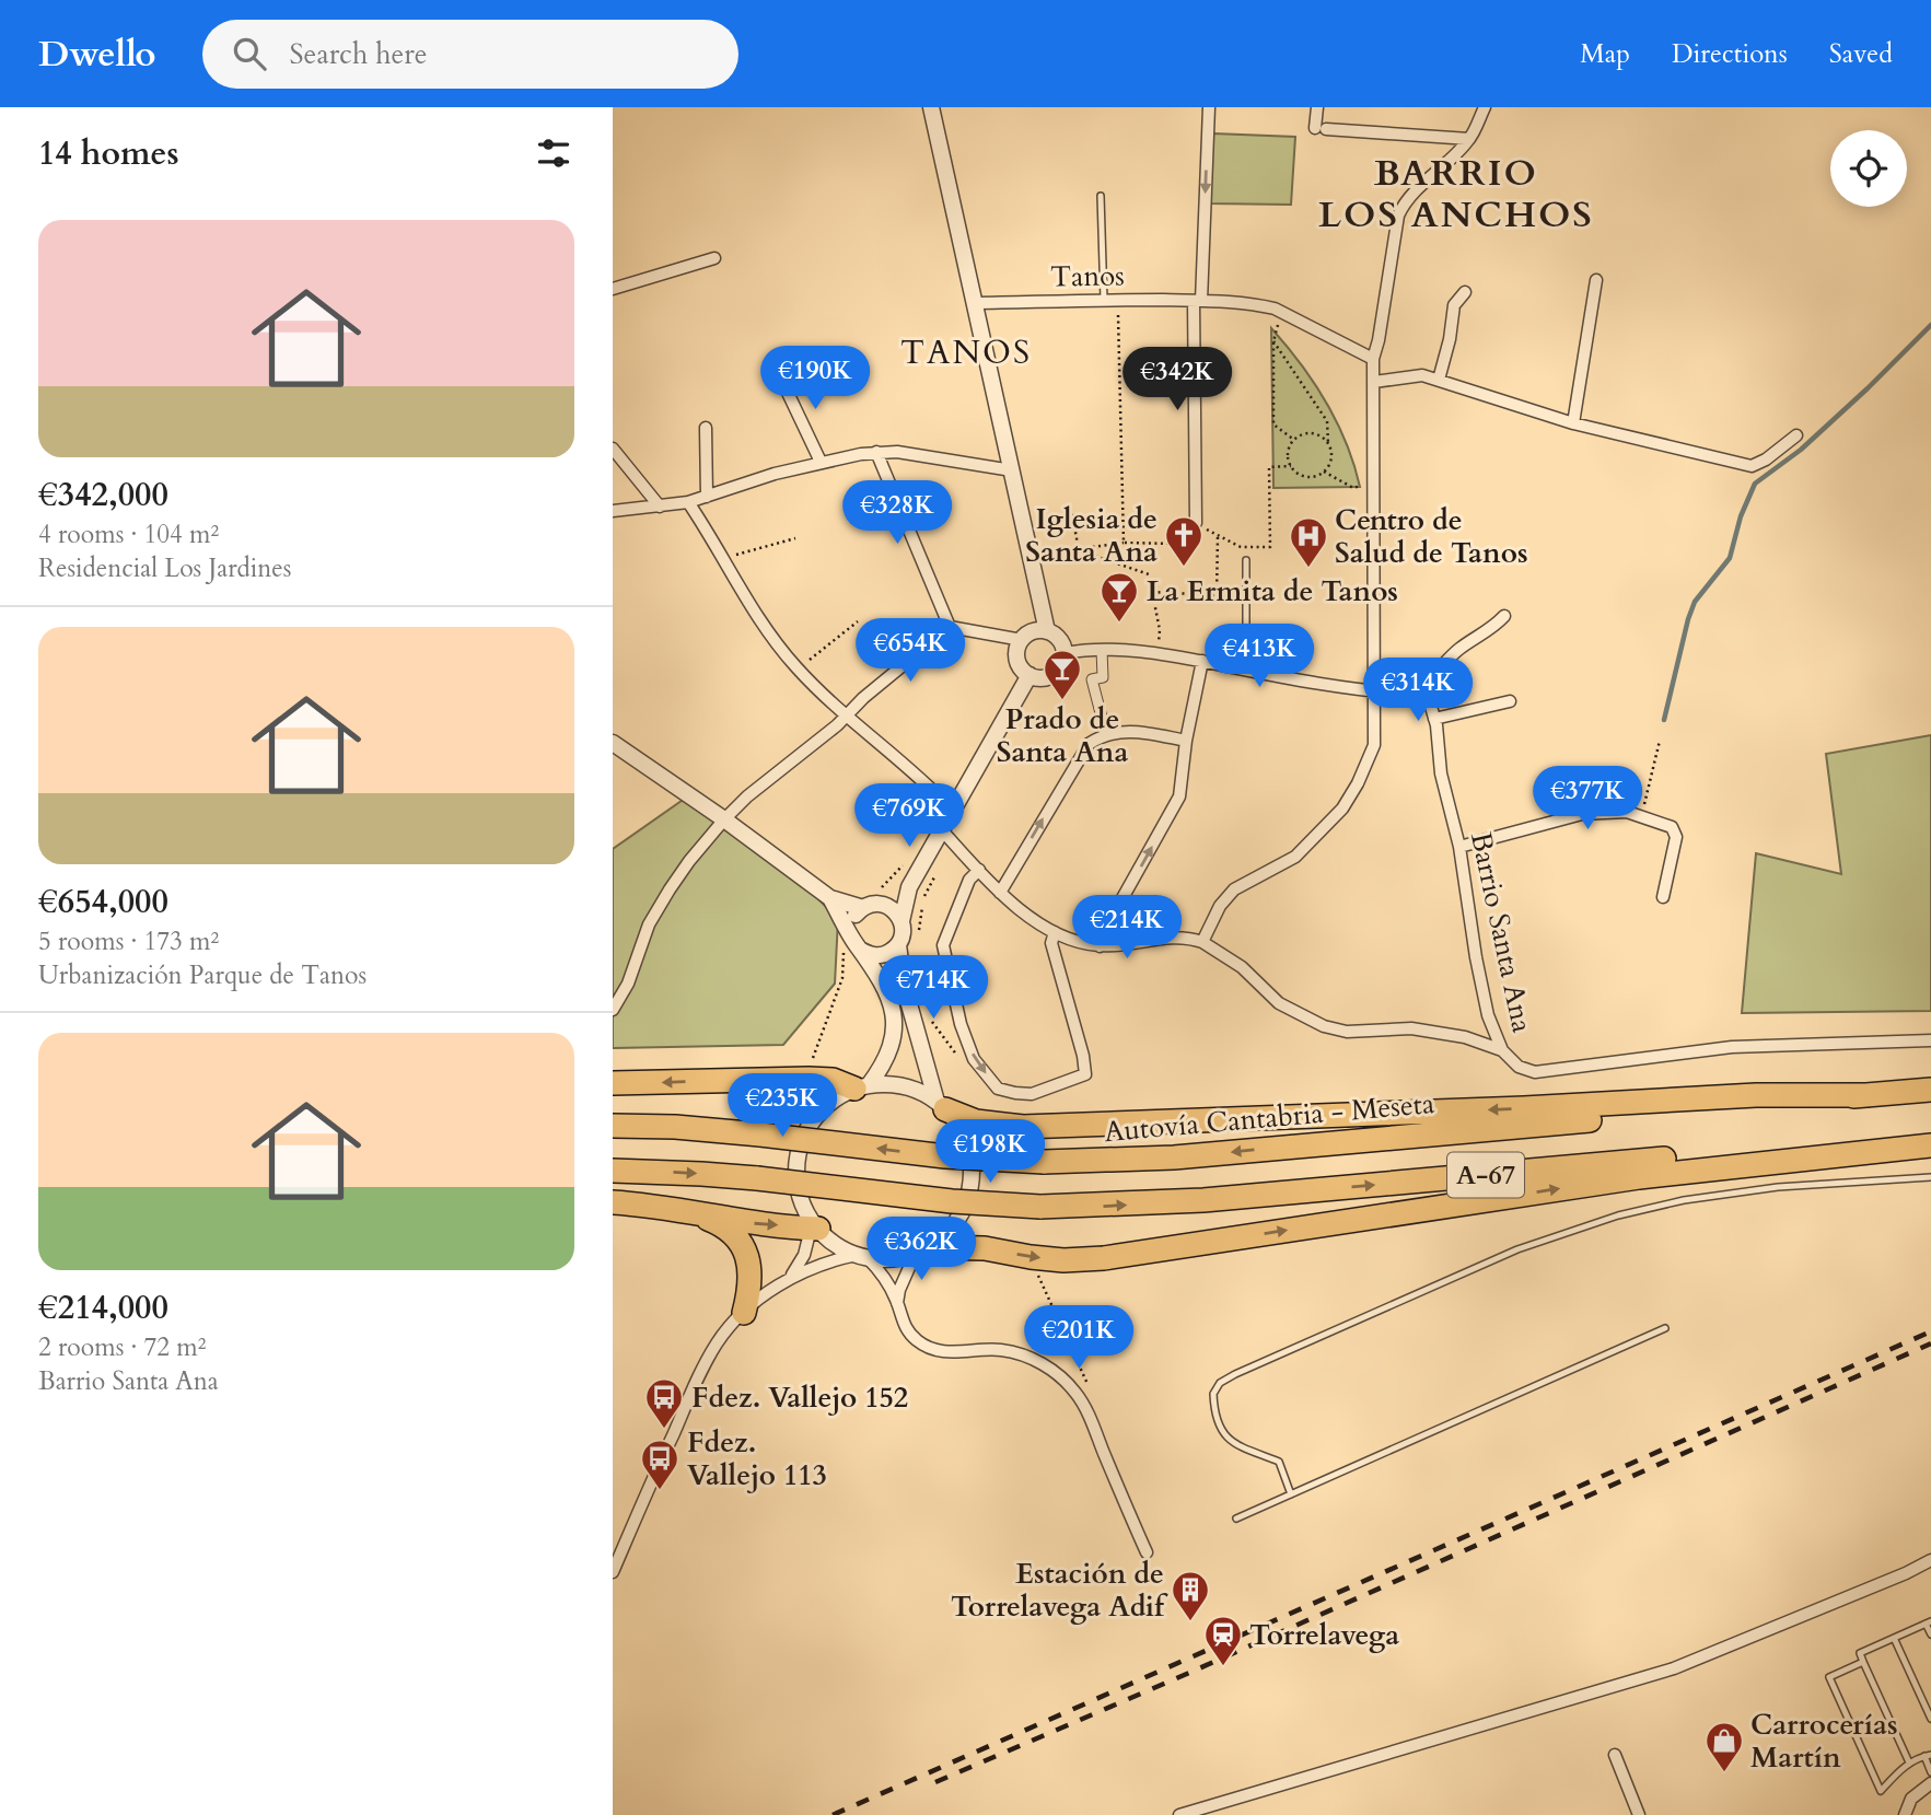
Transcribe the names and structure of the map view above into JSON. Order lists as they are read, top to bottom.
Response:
{
  "streets": {
    "highway": ["Autovía Cantabria - Meseta", "A-67"],
    "street": ["Tanos", "Barrio Santa Ana"]
  },
  "districts": ["BARRIO LOS ANCHOS", "TANOS"],
  "places": {
    "church": ["Iglesia de Santa Ana"],
    "hospital": ["Centro de Salud de Tanos"],
    "bar": ["La Ermita de Tanos", "Prado de Santa Ana"],
    "bus stop": ["Fdez. Vallejo 152", "Fdez. Vallejo 113"],
    "building": ["Estación de Torrelavega Adif"],
    "station": ["Torrelavega"],
    "shop": ["Carrocerías Martín"]
  },
  "page": {
    "header": "Dwello",
    "search": "Search here",
    "nav": ["Map", "Directions", "Saved"],
    "heading": "14 homes",
    "list": [
      {
        "name": "€342,000",
        "note": "4 rooms · 104 m² · Residencial Los Jardines"
      },
      {
        "name": "€654,000",
        "note": "5 rooms · 173 m² · Urbanización Parque de Tanos"
      },
      {
        "name": "€214,000",
        "note": "2 rooms · 72 m² · Barrio Santa Ana"
      }
    ],
    "price": [
      "€190K",
      "€342K",
      "€328K",
      "€654K",
      "€413K",
      "€314K",
      "€377K",
      "€769K",
      "€214K",
      "€714K",
      "€235K",
      "€198K",
      "€362K",
      "€201K"
    ]
  }
}
